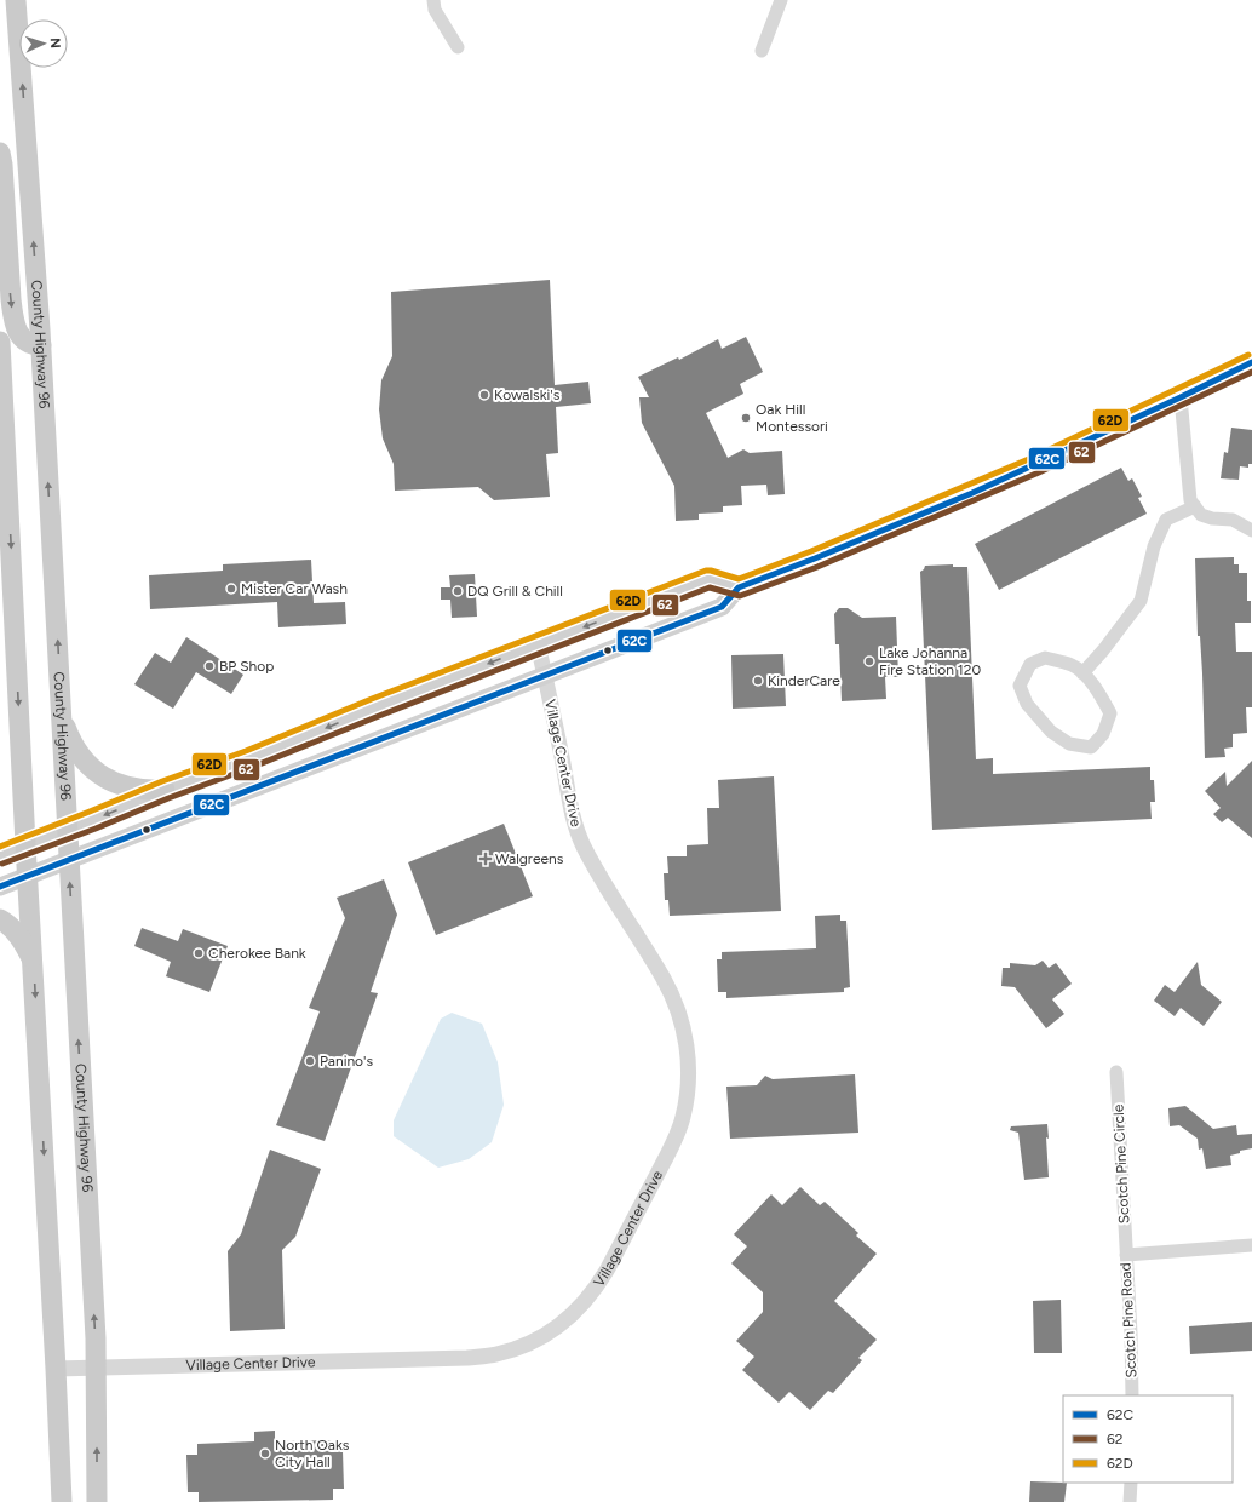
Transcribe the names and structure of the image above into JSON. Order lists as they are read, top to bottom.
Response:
{
  "streets": {
    "main road": ["County Highway 96"],
    "street": ["Village Center Drive", "Scotch Pine Circle", "Scotch Pine Road"]
  },
  "crossings": [
    ["County Highway 96", "Village Center Drive"],
    ["Scotch Pine Circle", "Scotch Pine Road"]
  ],
  "places": {
    "other": [
      "Kowalski's",
      "Oak Hill Montessori",
      "Mister Car Wash",
      "DQ Grill & Chill",
      "Lake Johanna Fire Station 120",
      "BP Shop",
      "KinderCare",
      "Cherokee Bank",
      "Panino's",
      "North Oaks City Hall"
    ],
    "health": ["Walgreens"]
  },
  "lines": ["transit line 62D", "transit line 62C", "transit line 62"],
  "legend": ["62C", "62", "62D"],
  "north": "right"
}
